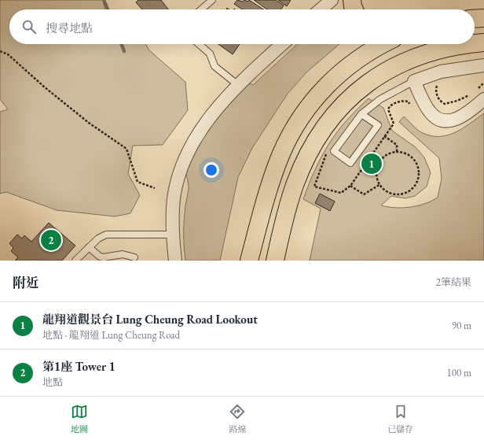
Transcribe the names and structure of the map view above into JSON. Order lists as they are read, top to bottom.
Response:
{
  "page": {
    "search": "搜尋地點",
    "pins": ["1", "2"],
    "heading": ["附近", "2筆結果"],
    "list": [
      {
        "mark": "1",
        "name": "龍翔道觀景台 Lung Cheung Road Lookout",
        "note": "地點 · 龍翔道 Lung Cheung Road",
        "value": "90 m"
      },
      {
        "mark": "2",
        "name": "第1座 Tower 1",
        "note": "地點",
        "value": "100 m"
      }
    ],
    "nav": ["地圖", "路線", "已儲存"]
  }
}
